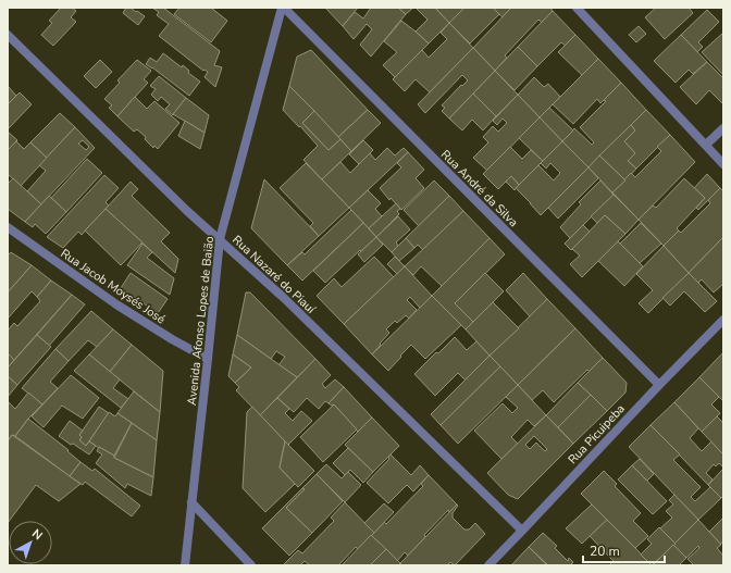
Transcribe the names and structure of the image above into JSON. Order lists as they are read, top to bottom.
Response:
{
  "streets": {
    "street": [
      "Rua André da Silva",
      "Rua Nazaré do Piauí",
      "Rua Jacob Moysés José",
      "Avenida Afonso Lopes de Baião",
      "Rua Picuipeba"
    ]
  },
  "crossings": [
    ["Rua André da Silva", "Avenida Afonso Lopes de Baião"],
    ["Rua André da Silva", "Rua Picuipeba"],
    ["Rua Nazaré do Piauí", "Avenida Afonso Lopes de Baião"],
    ["Rua Nazaré do Piauí", "Rua Picuipeba"],
    ["Rua Jacob Moysés José", "Avenida Afonso Lopes de Baião"]
  ],
  "scale_bar": "20 m",
  "north": "top right"
}
